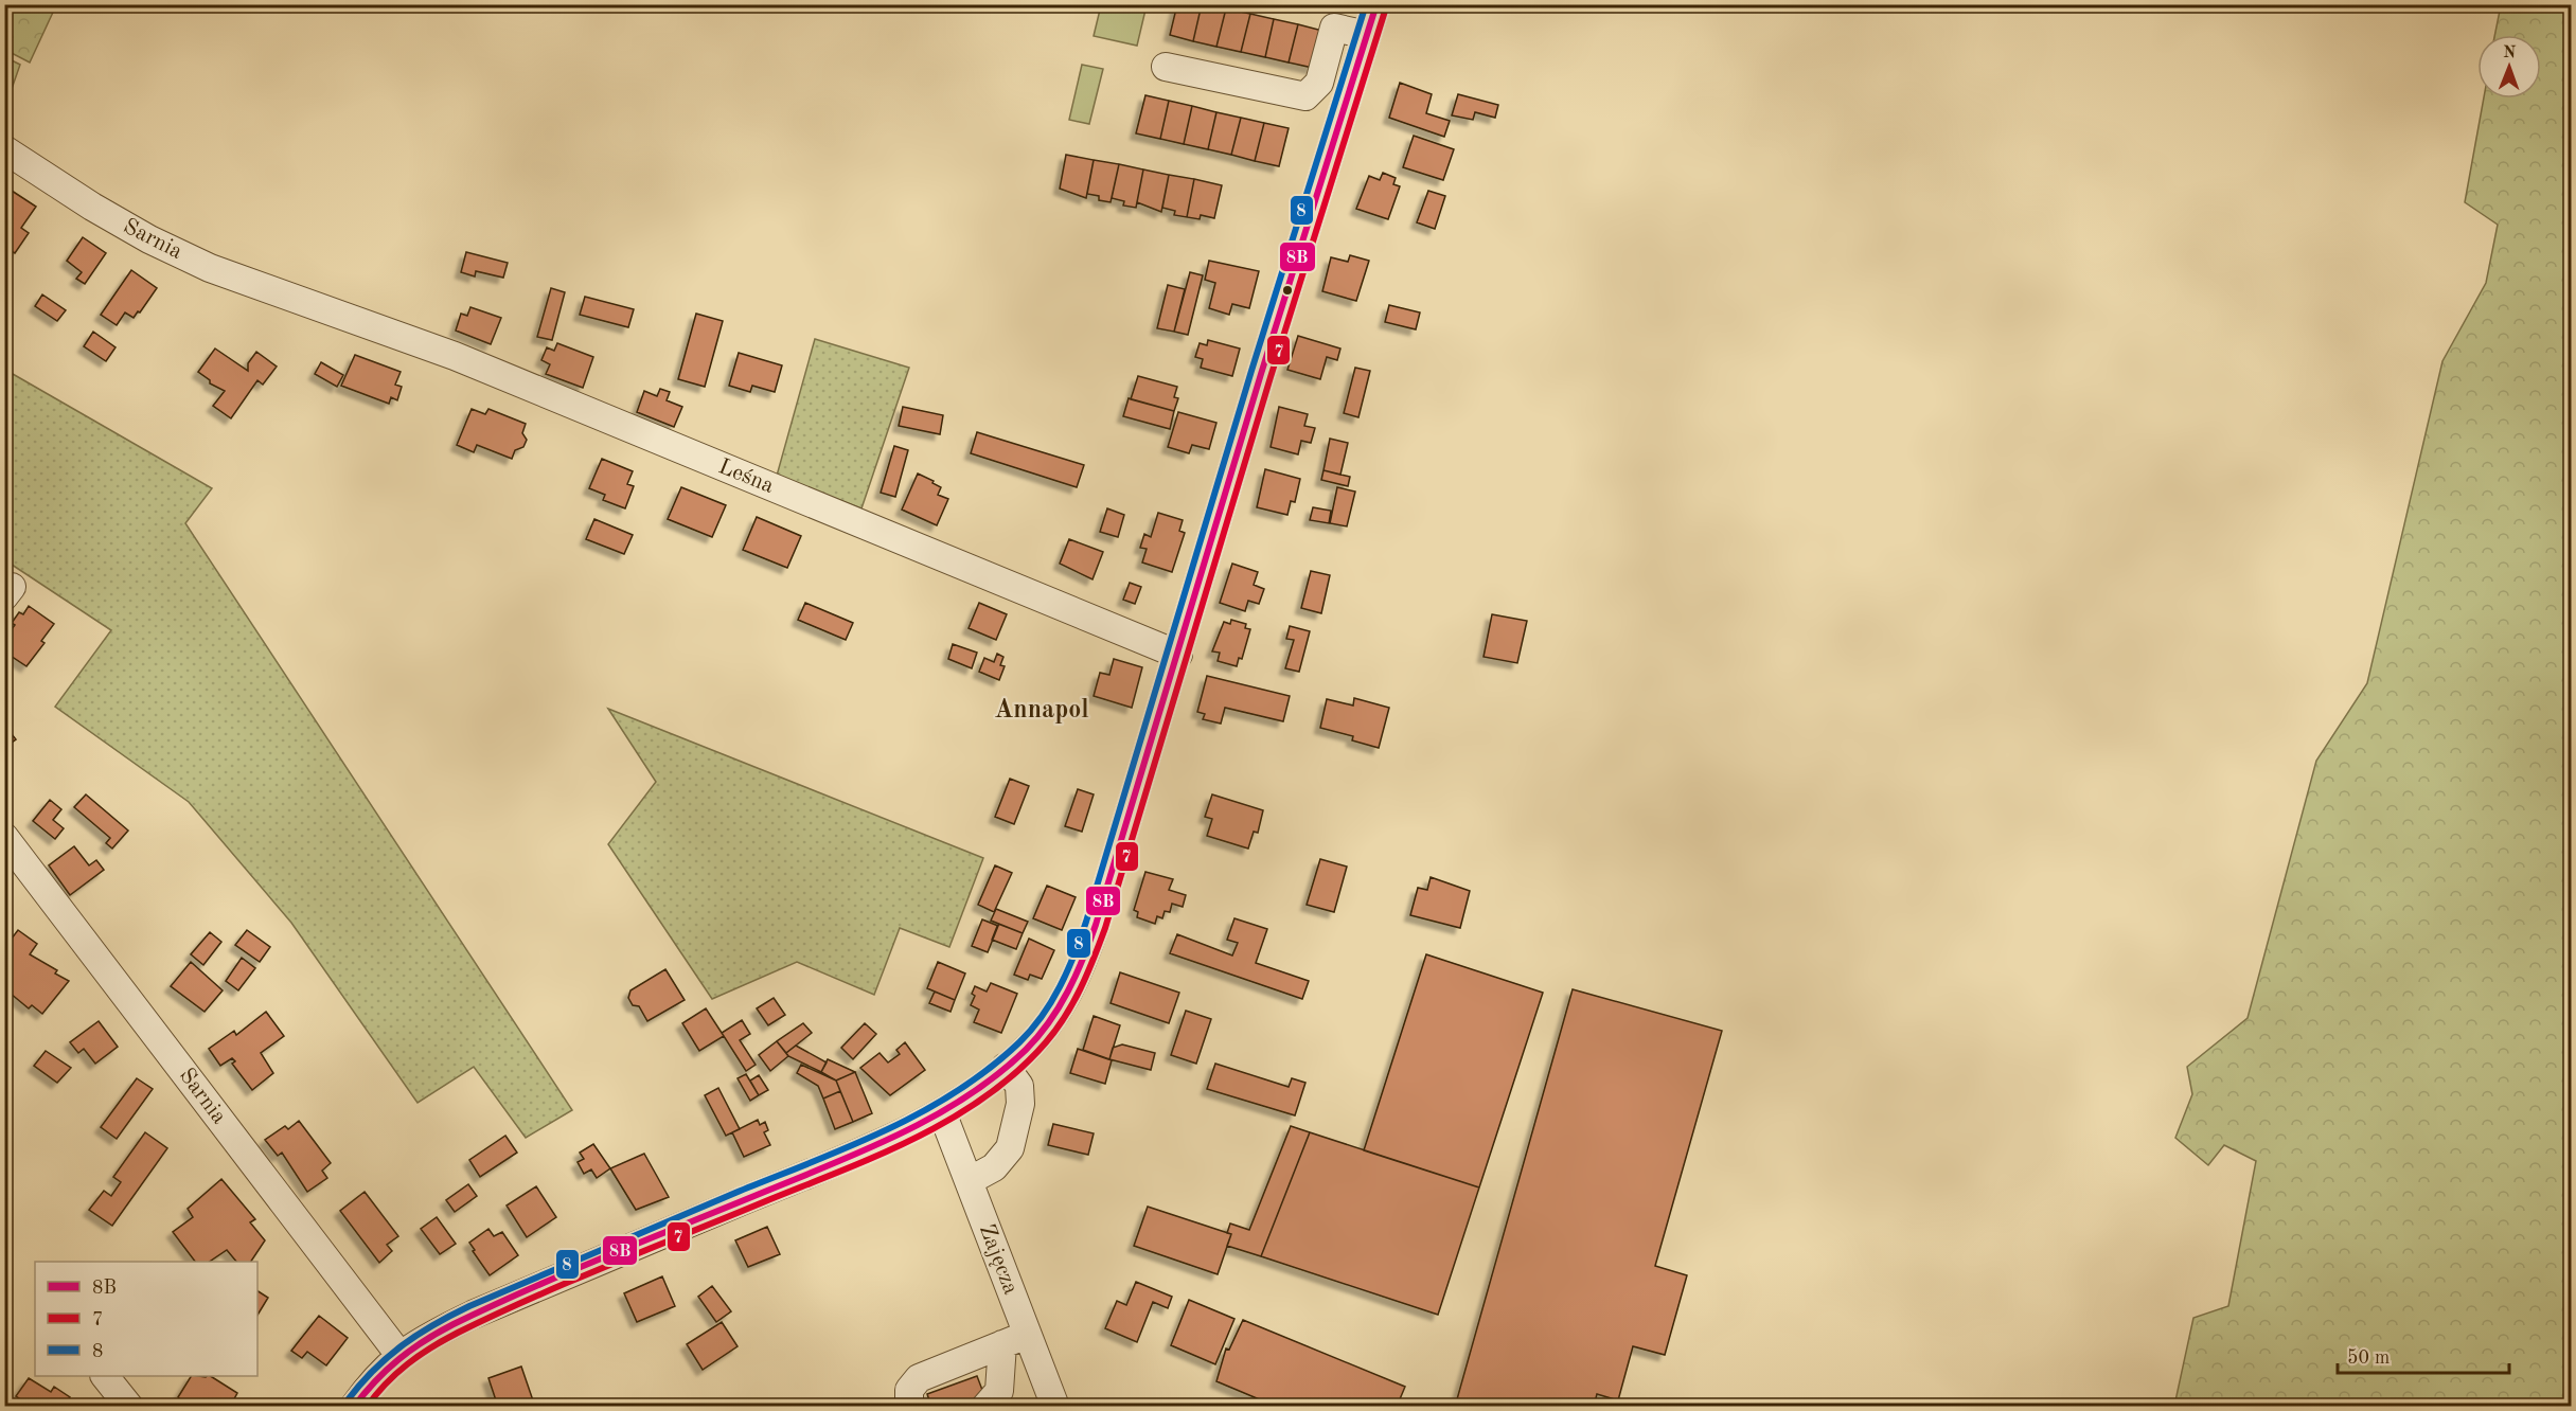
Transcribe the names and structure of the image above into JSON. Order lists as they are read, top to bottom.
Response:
{
  "streets": {
    "street": ["Sarnia", "Leśna", "Zajęcza"]
  },
  "crossings": [
    ["Sarnia", "Leśna"]
  ],
  "districts": ["Annapol"],
  "lines": ["transit line 8B", "transit line 8", "transit line 7"],
  "legend": ["8B", "7", "8"],
  "scale_bar": "50 m",
  "north": "top"
}
